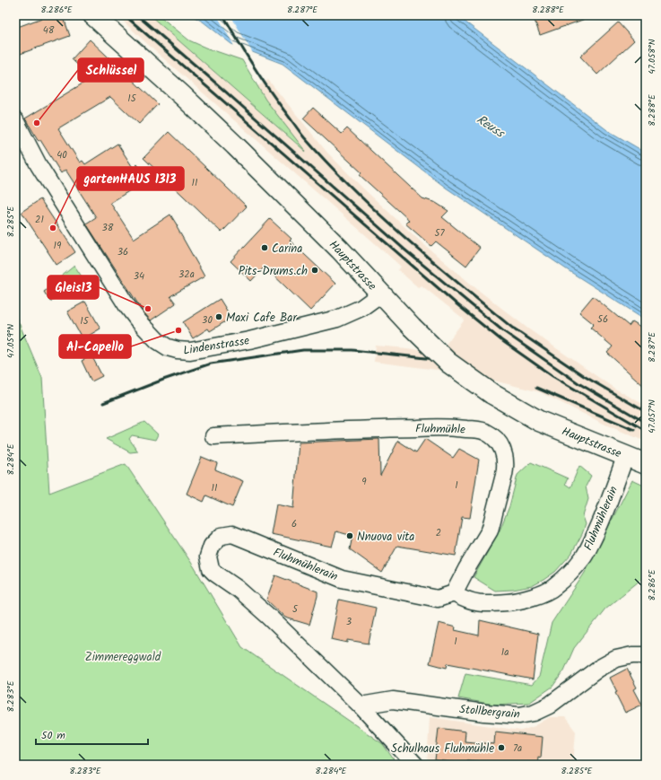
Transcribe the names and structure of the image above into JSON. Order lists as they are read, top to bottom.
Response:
{
  "streets": {
    "main road": ["Hauptstrasse"],
    "street": [
      "Lindenstrasse",
      "Fluhmühle",
      "Fluhmühlerain",
      "Stollbergrain"
    ]
  },
  "crossings": [
    ["Hauptstrasse", "Lindenstrasse"],
    ["Hauptstrasse", "Fluhmühlerain"],
    ["Fluhmühle", "Fluhmühlerain"],
    ["Fluhmühlerain", "Stollbergrain"]
  ],
  "water": ["Reuss"],
  "parks": ["Zimmereggwald"],
  "places": [
    "Schlüssel",
    "gartenHAUS 1313",
    "Carina",
    "Pits-Drums.ch",
    "Gleis13",
    "Maxi Cafe Bar",
    "Al-Capello",
    "Nnuova vita",
    "Schulhaus Fluhmühle"
  ],
  "house_numbers": [
    "48",
    "15",
    "40",
    "11",
    "21",
    "38",
    "57",
    "19",
    "36",
    "32a",
    "34",
    "56",
    "30",
    "15",
    "9",
    "1",
    "11",
    "6",
    "2",
    "5",
    "3",
    "1",
    "1a",
    "7a"
  ],
  "scale_bar": "50 m",
  "coordinates": [
    "8.286°E",
    "8.287°E",
    "8.288°E",
    "47.058°N",
    "8.285°E",
    "47.059°N",
    "47.057°N",
    "8.284°E",
    "8.283°E"
  ]
}
